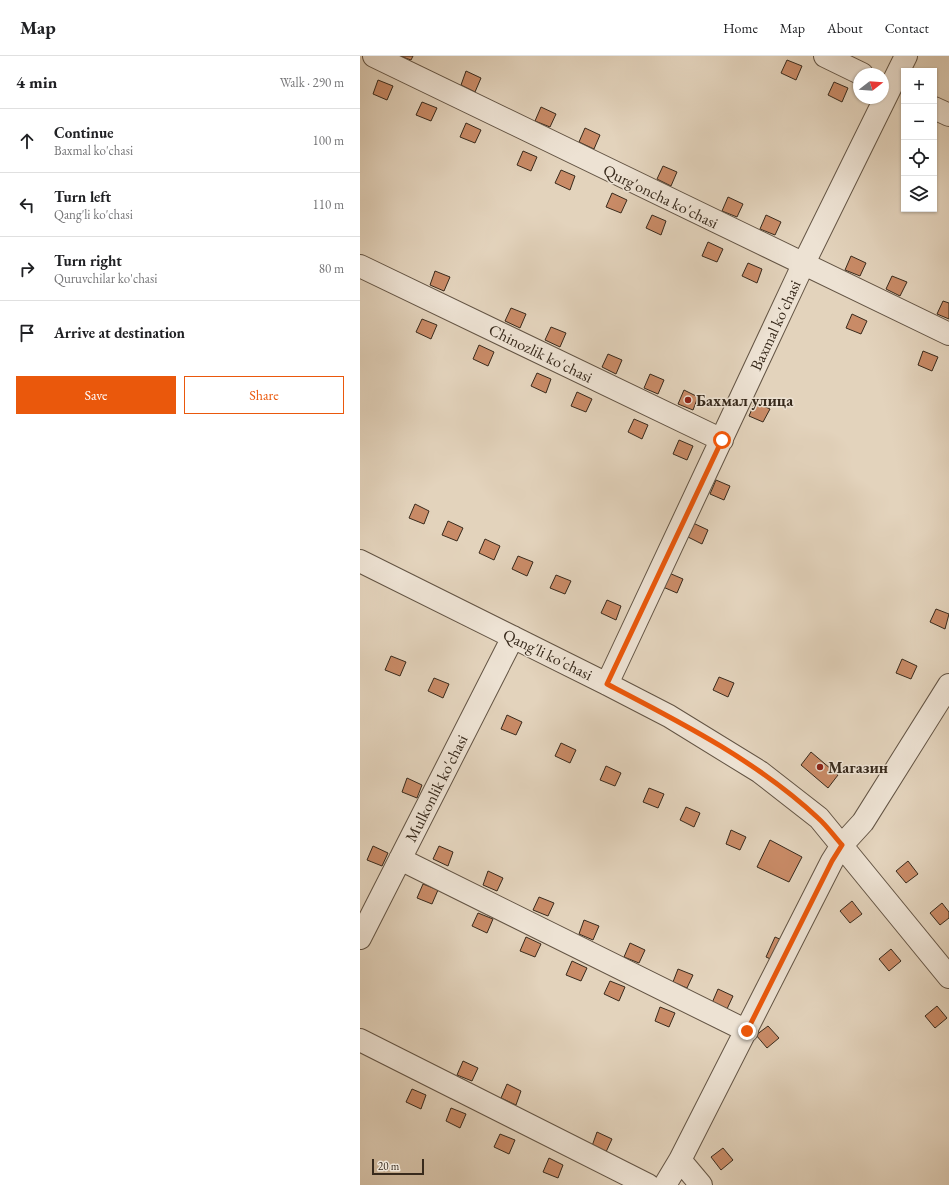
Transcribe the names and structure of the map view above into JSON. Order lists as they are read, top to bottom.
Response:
{
  "streets": {
    "street": [
      "Qurg'oncha ko'chasi",
      "Baхmal ko'chasi",
      "Сhinozlik ko'chasi",
      "Qang'li ko'chasi",
      "Mulkonlik ko'chasi"
    ]
  },
  "crossings": [
    ["Qurg'oncha ko'chasi", "Baхmal ko'chasi"],
    ["Baхmal ko'chasi", "Сhinozlik ko'chasi"],
    ["Baхmal ko'chasi", "Qang'li ko'chasi"],
    ["Qang'li ko'chasi", "Mulkonlik ko'chasi"]
  ],
  "places": ["Бахмал улица", "Магазин"],
  "scale_bar": "20 m",
  "north": "right",
  "page": {
    "header": "Map",
    "nav": [
      "Home",
      "Map",
      "About",
      "Contact"
    ],
    "heading": ["4 min", "Walk · 290 m"],
    "map_buttons": ["+", "−"],
    "list": [
      ["Continue", "Baхmal ko'chasi", "100 m"],
      ["Turn left", "Qang'li ko'chasi", "110 m"],
      ["Turn right", "Quruvchilar ko'chasi", "80 m"],
      "Arrive at destination"
    ],
    "buttons": ["Save", "Share"],
    "scale": "20 m"
  }
}
